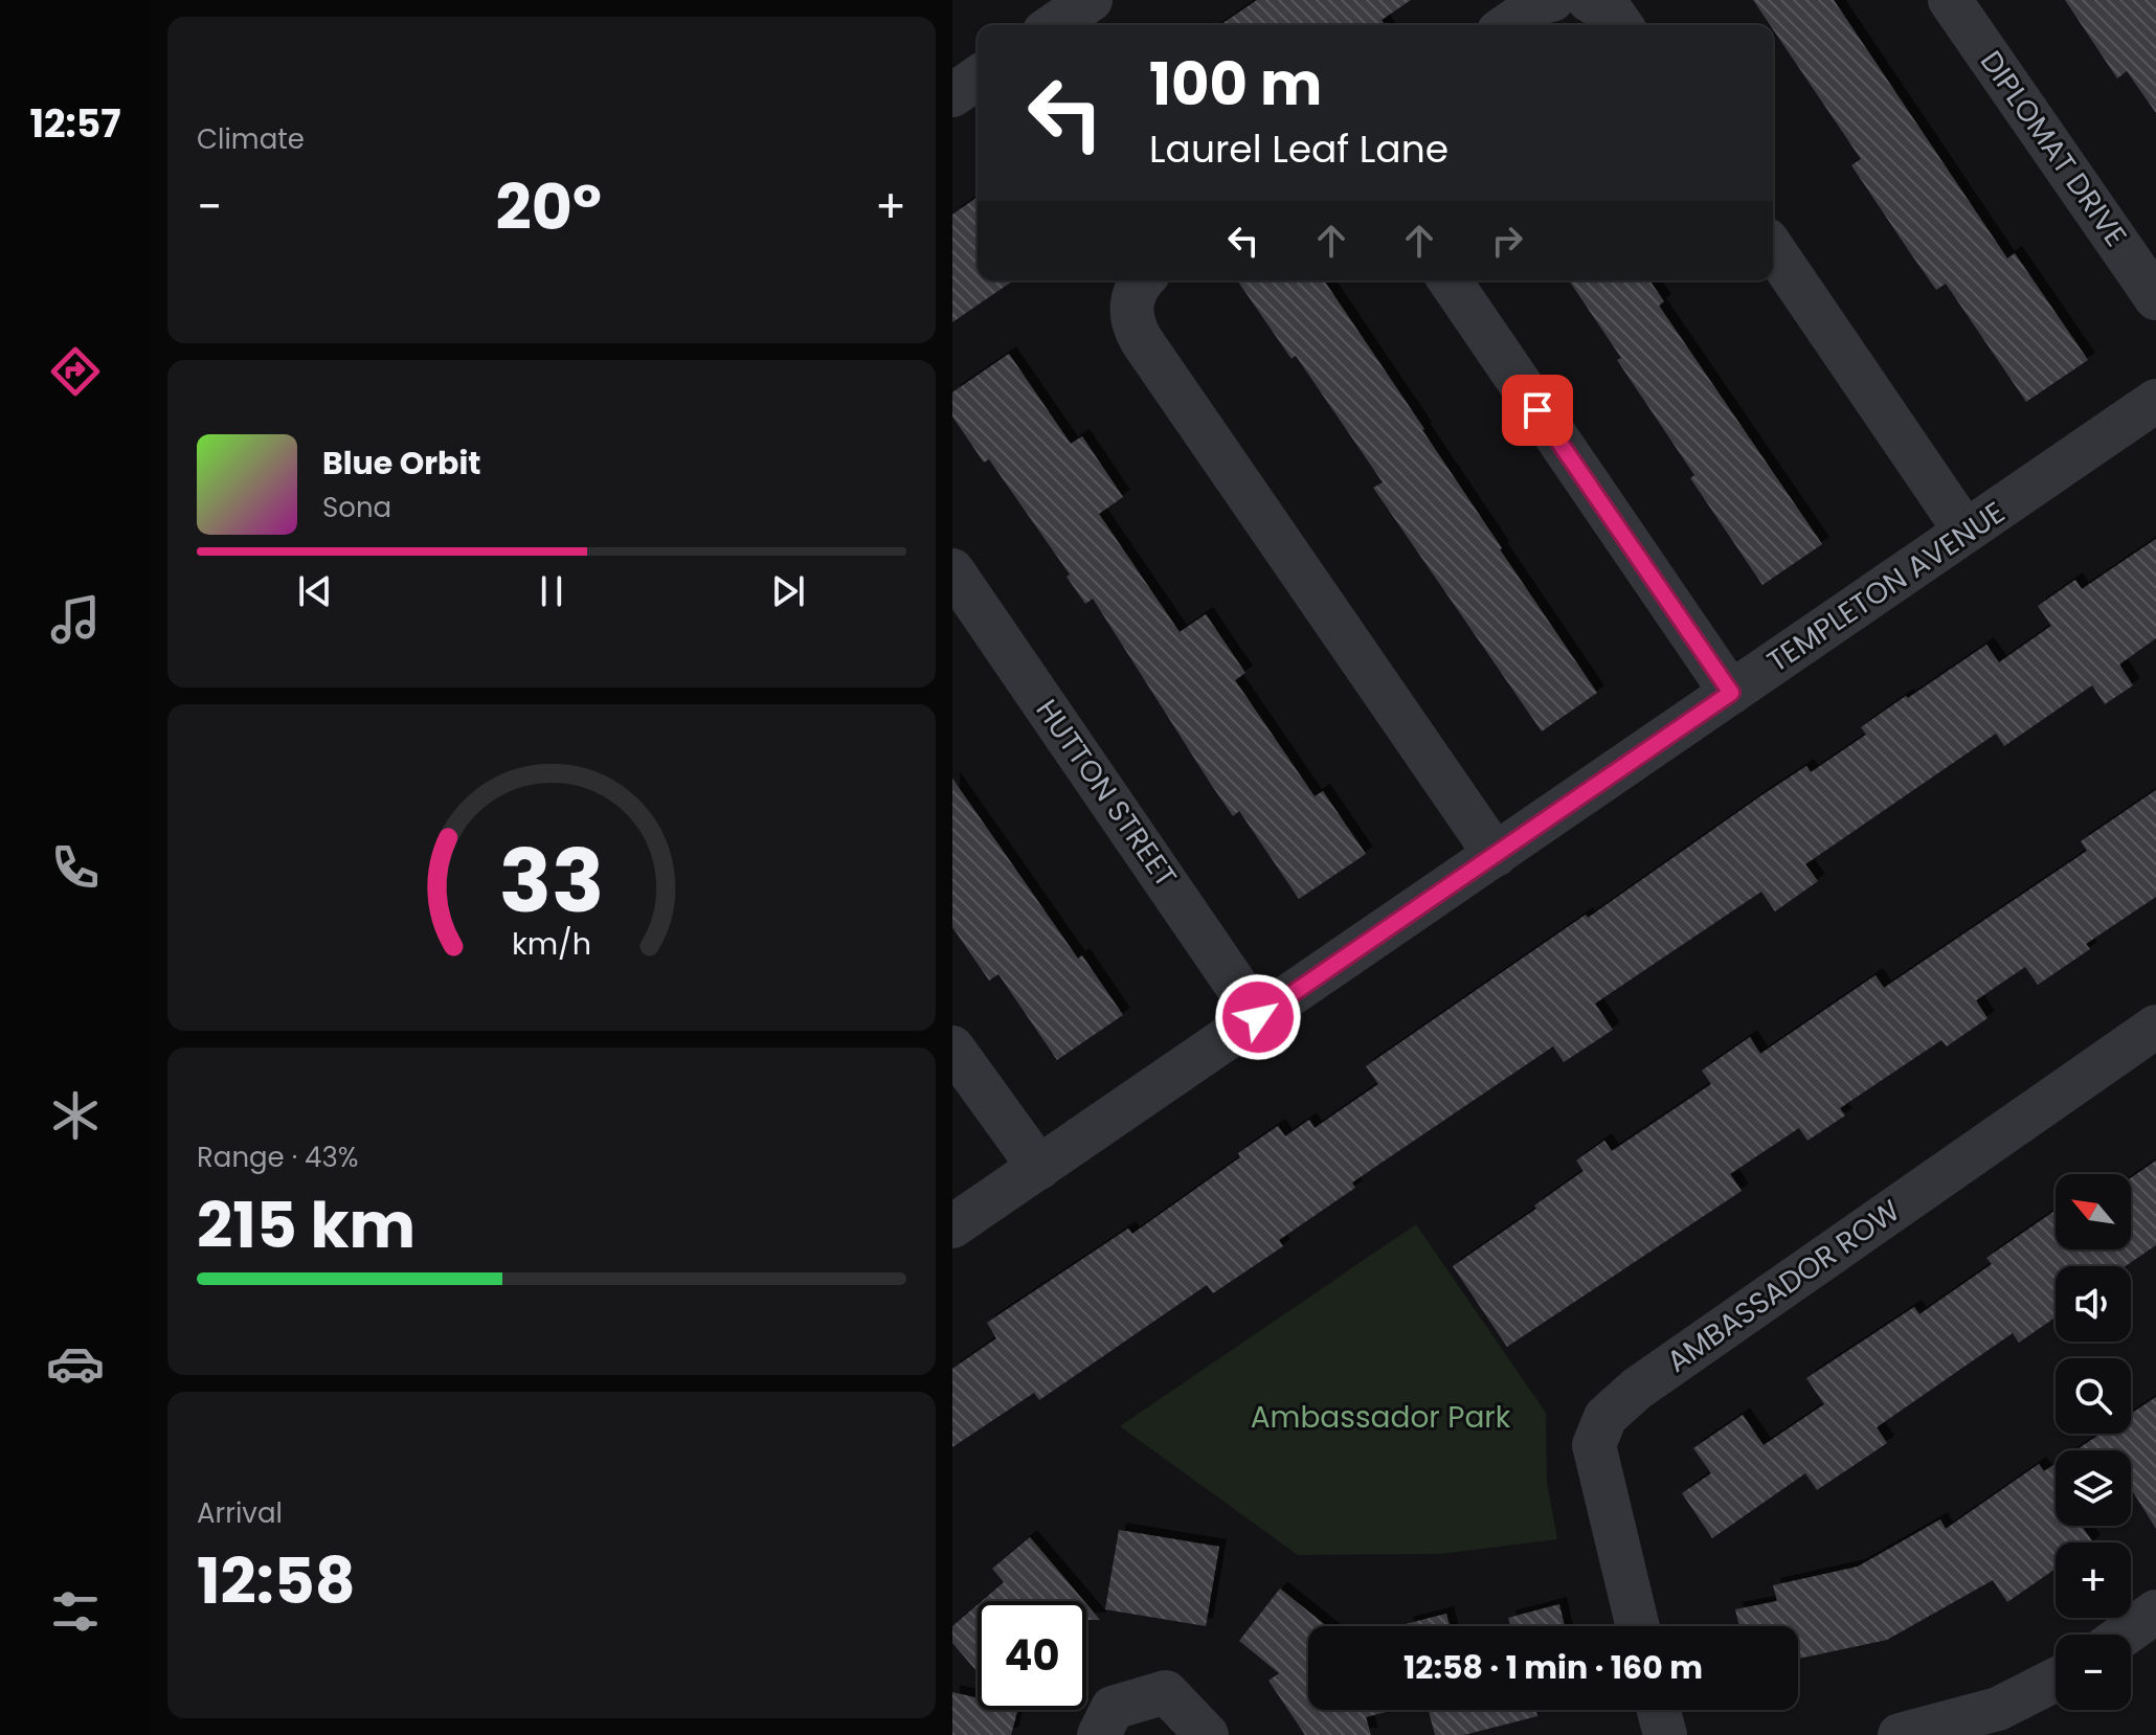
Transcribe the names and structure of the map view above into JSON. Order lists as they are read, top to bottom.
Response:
{
  "streets": {
    "street": [
      "DIPLOMAT DRIVE",
      "TEMPLETON AVENUE",
      "HUTTON STREET",
      "AMBASSADOR ROW"
    ]
  },
  "crossings": [
    ["TEMPLETON AVENUE", "HUTTON STREET"]
  ],
  "parks": ["Ambassador Park"],
  "north": "top left",
  "page": {
    "tabs": "12:57",
    "tile": [
      "Climate",
      ["Range · 43%", "215 km"],
      ["Arrival", "12:58"]
    ],
    "turn": ["100 m", "Laurel Leaf Lane"],
    "heat": ["−", "20°", "+"],
    "song": ["Blue Orbit", "Sona"],
    "map_buttons": ["+", "−"],
    "limit": "40",
    "trip": "12:58 · 1 min · 160 m",
    "gauge": ["33", "km/h"]
  }
}
